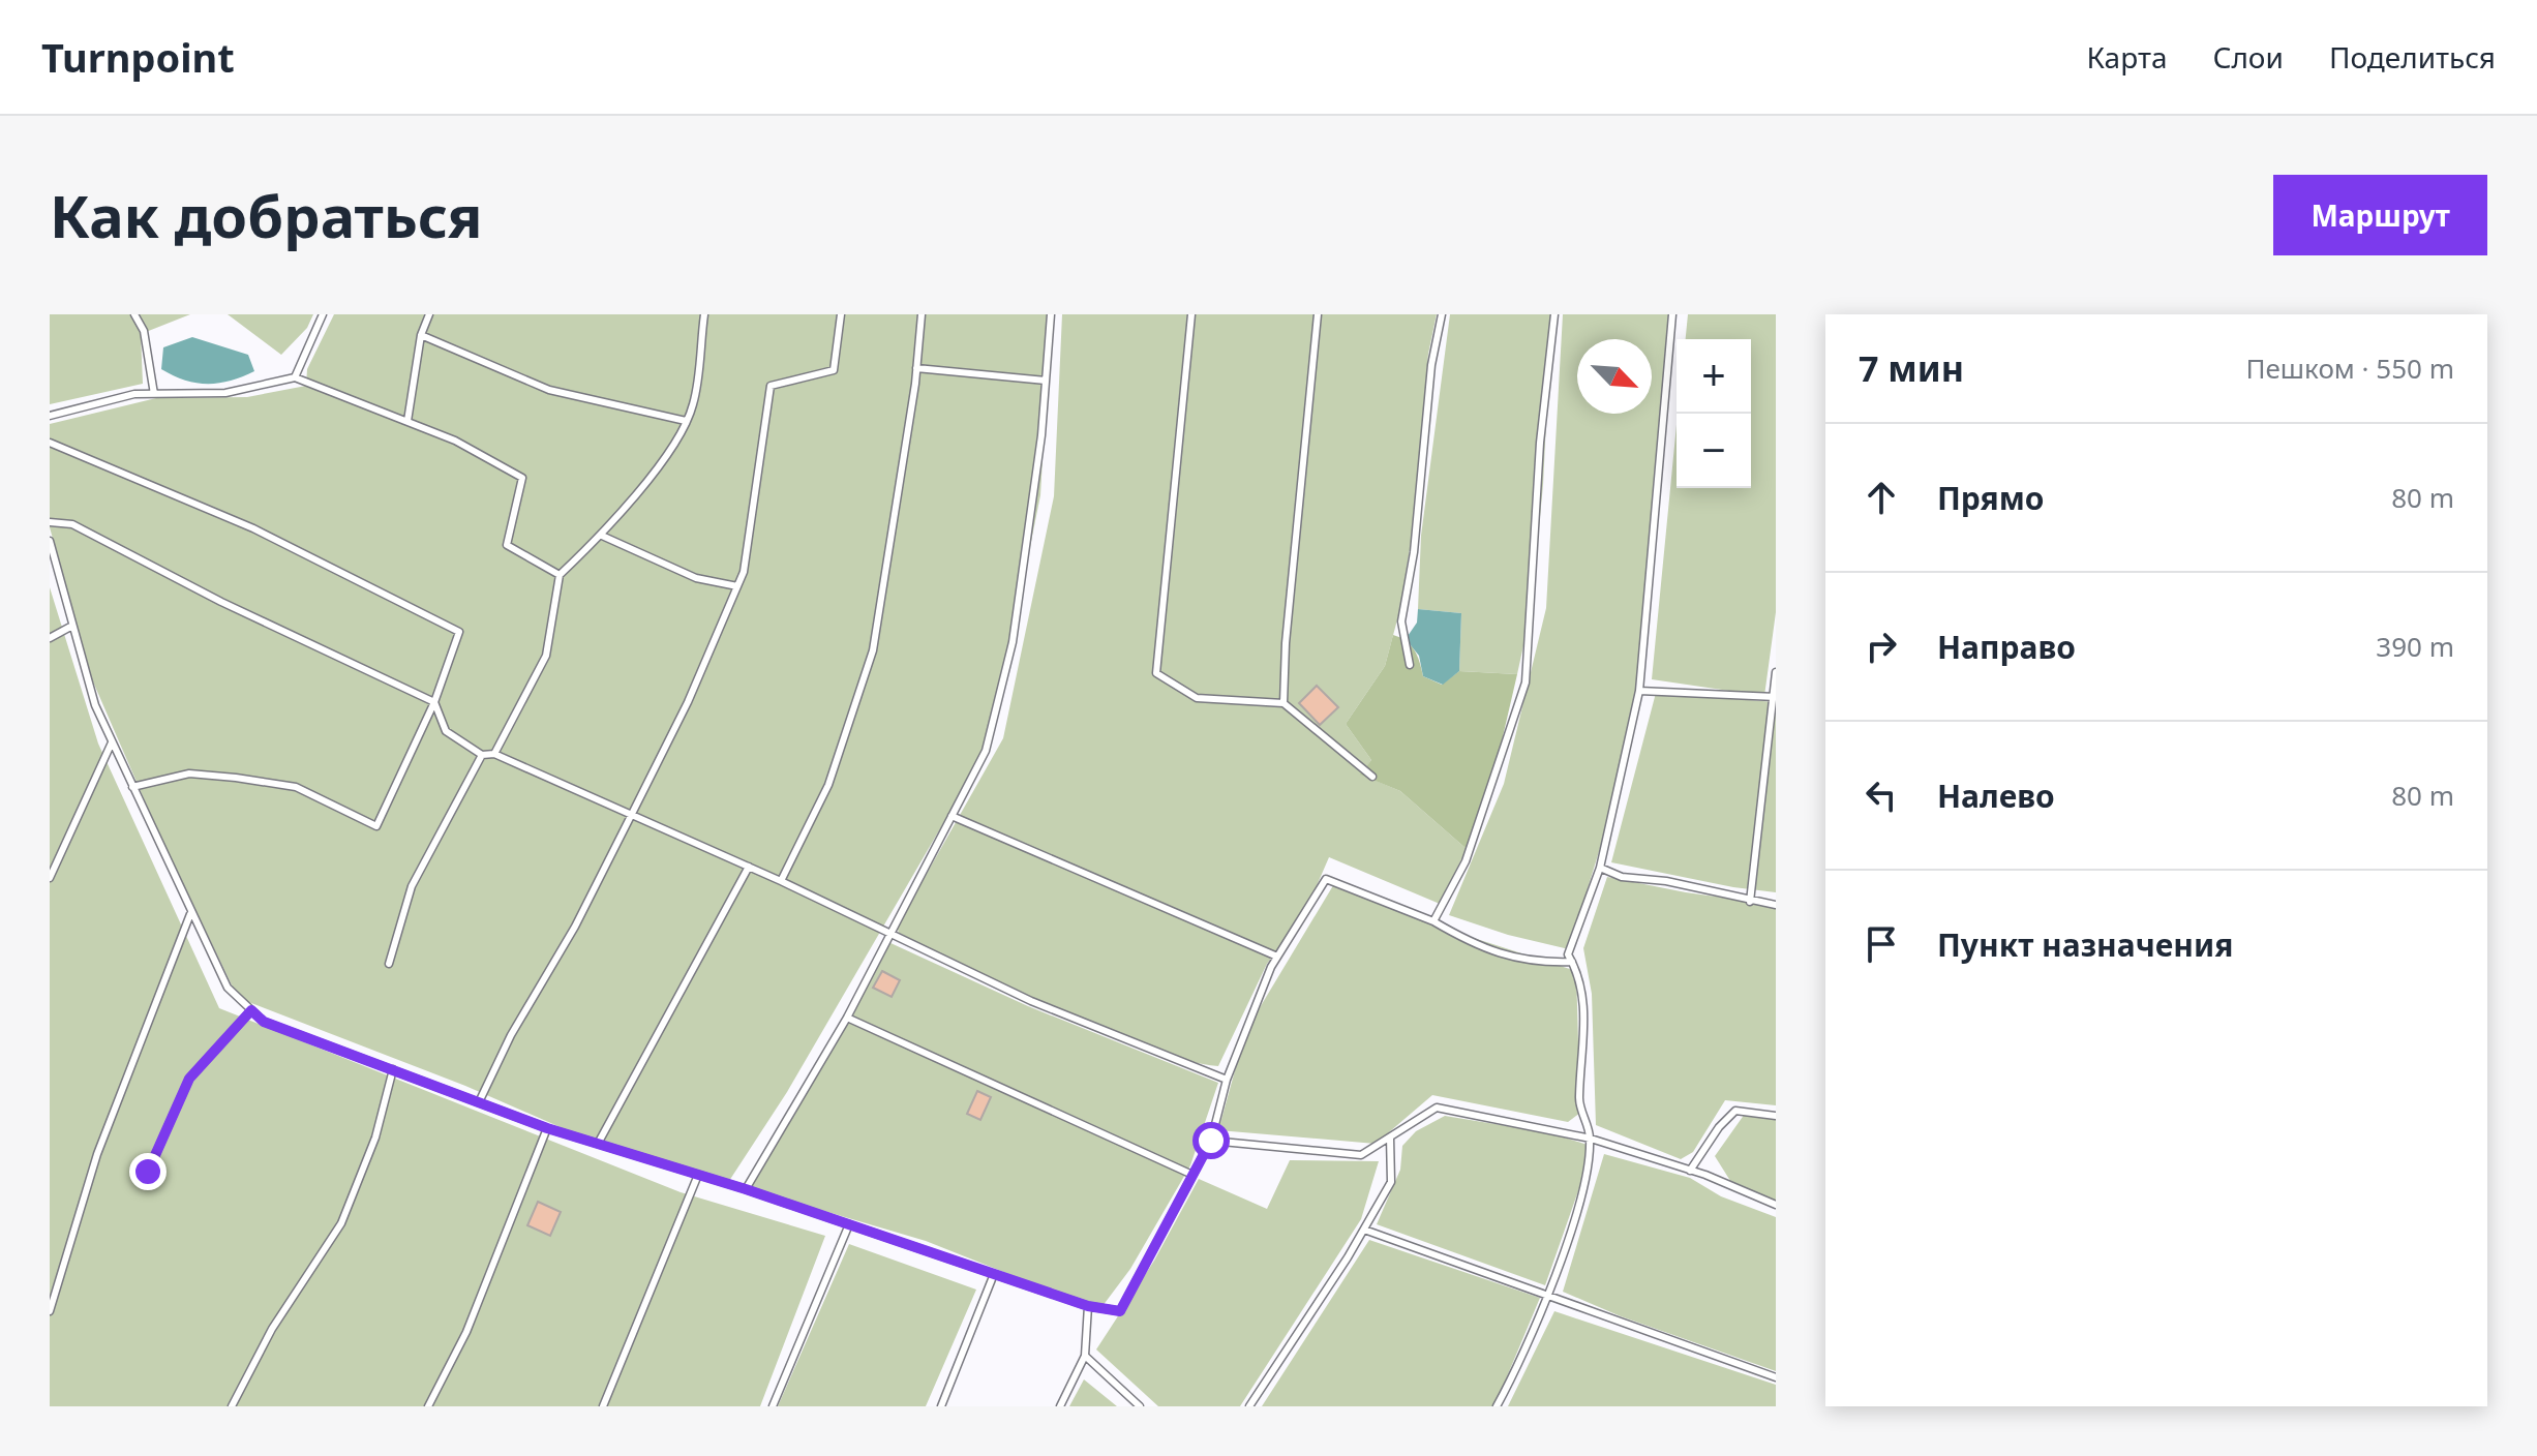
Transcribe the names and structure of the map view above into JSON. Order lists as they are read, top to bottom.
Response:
{
  "north": "bottom right",
  "page": {
    "header": "Turnpoint",
    "nav": ["Карта", "Слои", "Поделиться"],
    "buttons": "Маршрут",
    "title": "Как добраться",
    "heading": ["7 мин", "Пешком · 550 m"],
    "map_buttons": ["+", "−"],
    "list": [
      ["Прямо", "80 m"],
      ["Направо", "390 m"],
      ["Налево", "80 m"],
      "Пункт назначения"
    ]
  }
}
